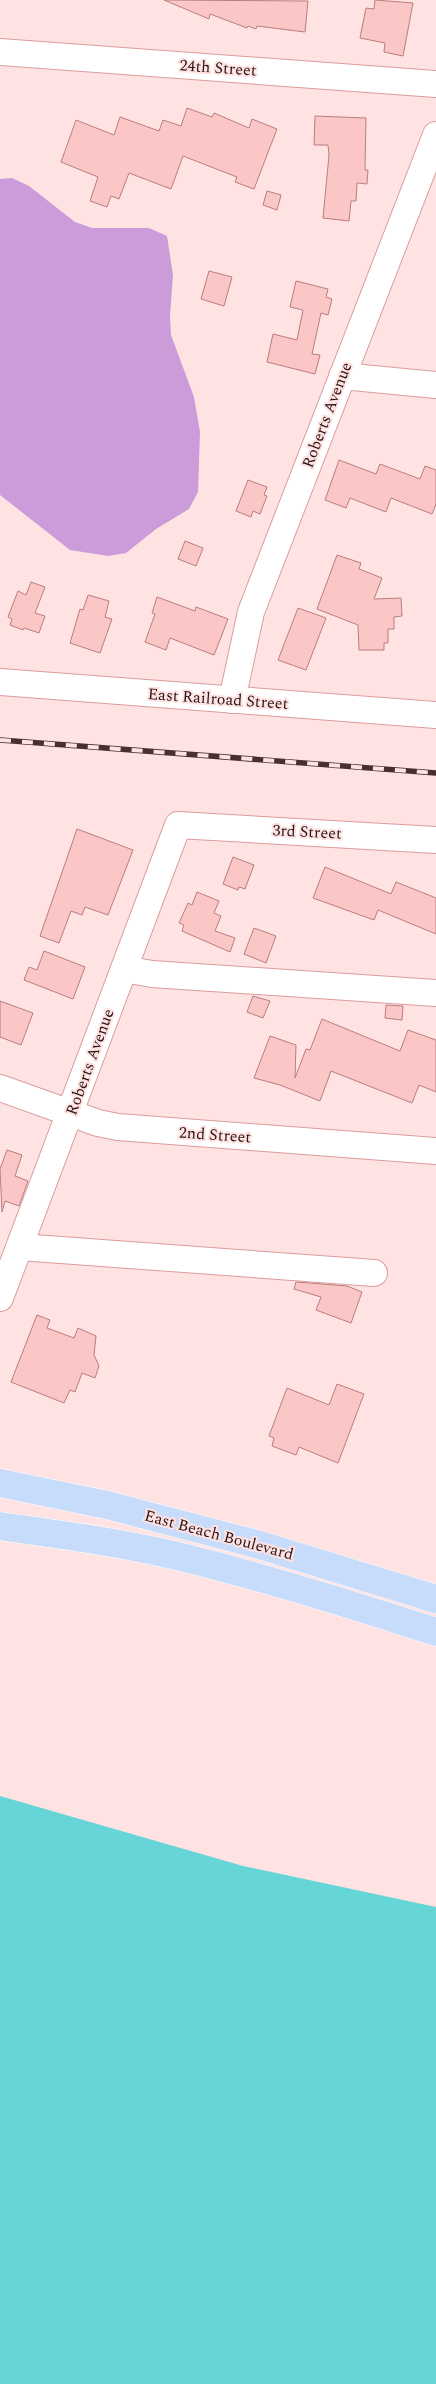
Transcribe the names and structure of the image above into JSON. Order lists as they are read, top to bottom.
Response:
{
  "streets": {
    "main road": ["East Beach Boulevard"],
    "street": [
      "24th Street",
      "Roberts Avenue",
      "East Railroad Street",
      "3rd Street",
      "2nd Street"
    ]
  },
  "crossings": [
    ["Roberts Avenue", "East Railroad Street"],
    ["Roberts Avenue", "3rd Street"],
    ["Roberts Avenue", "2nd Street"]
  ]
}
